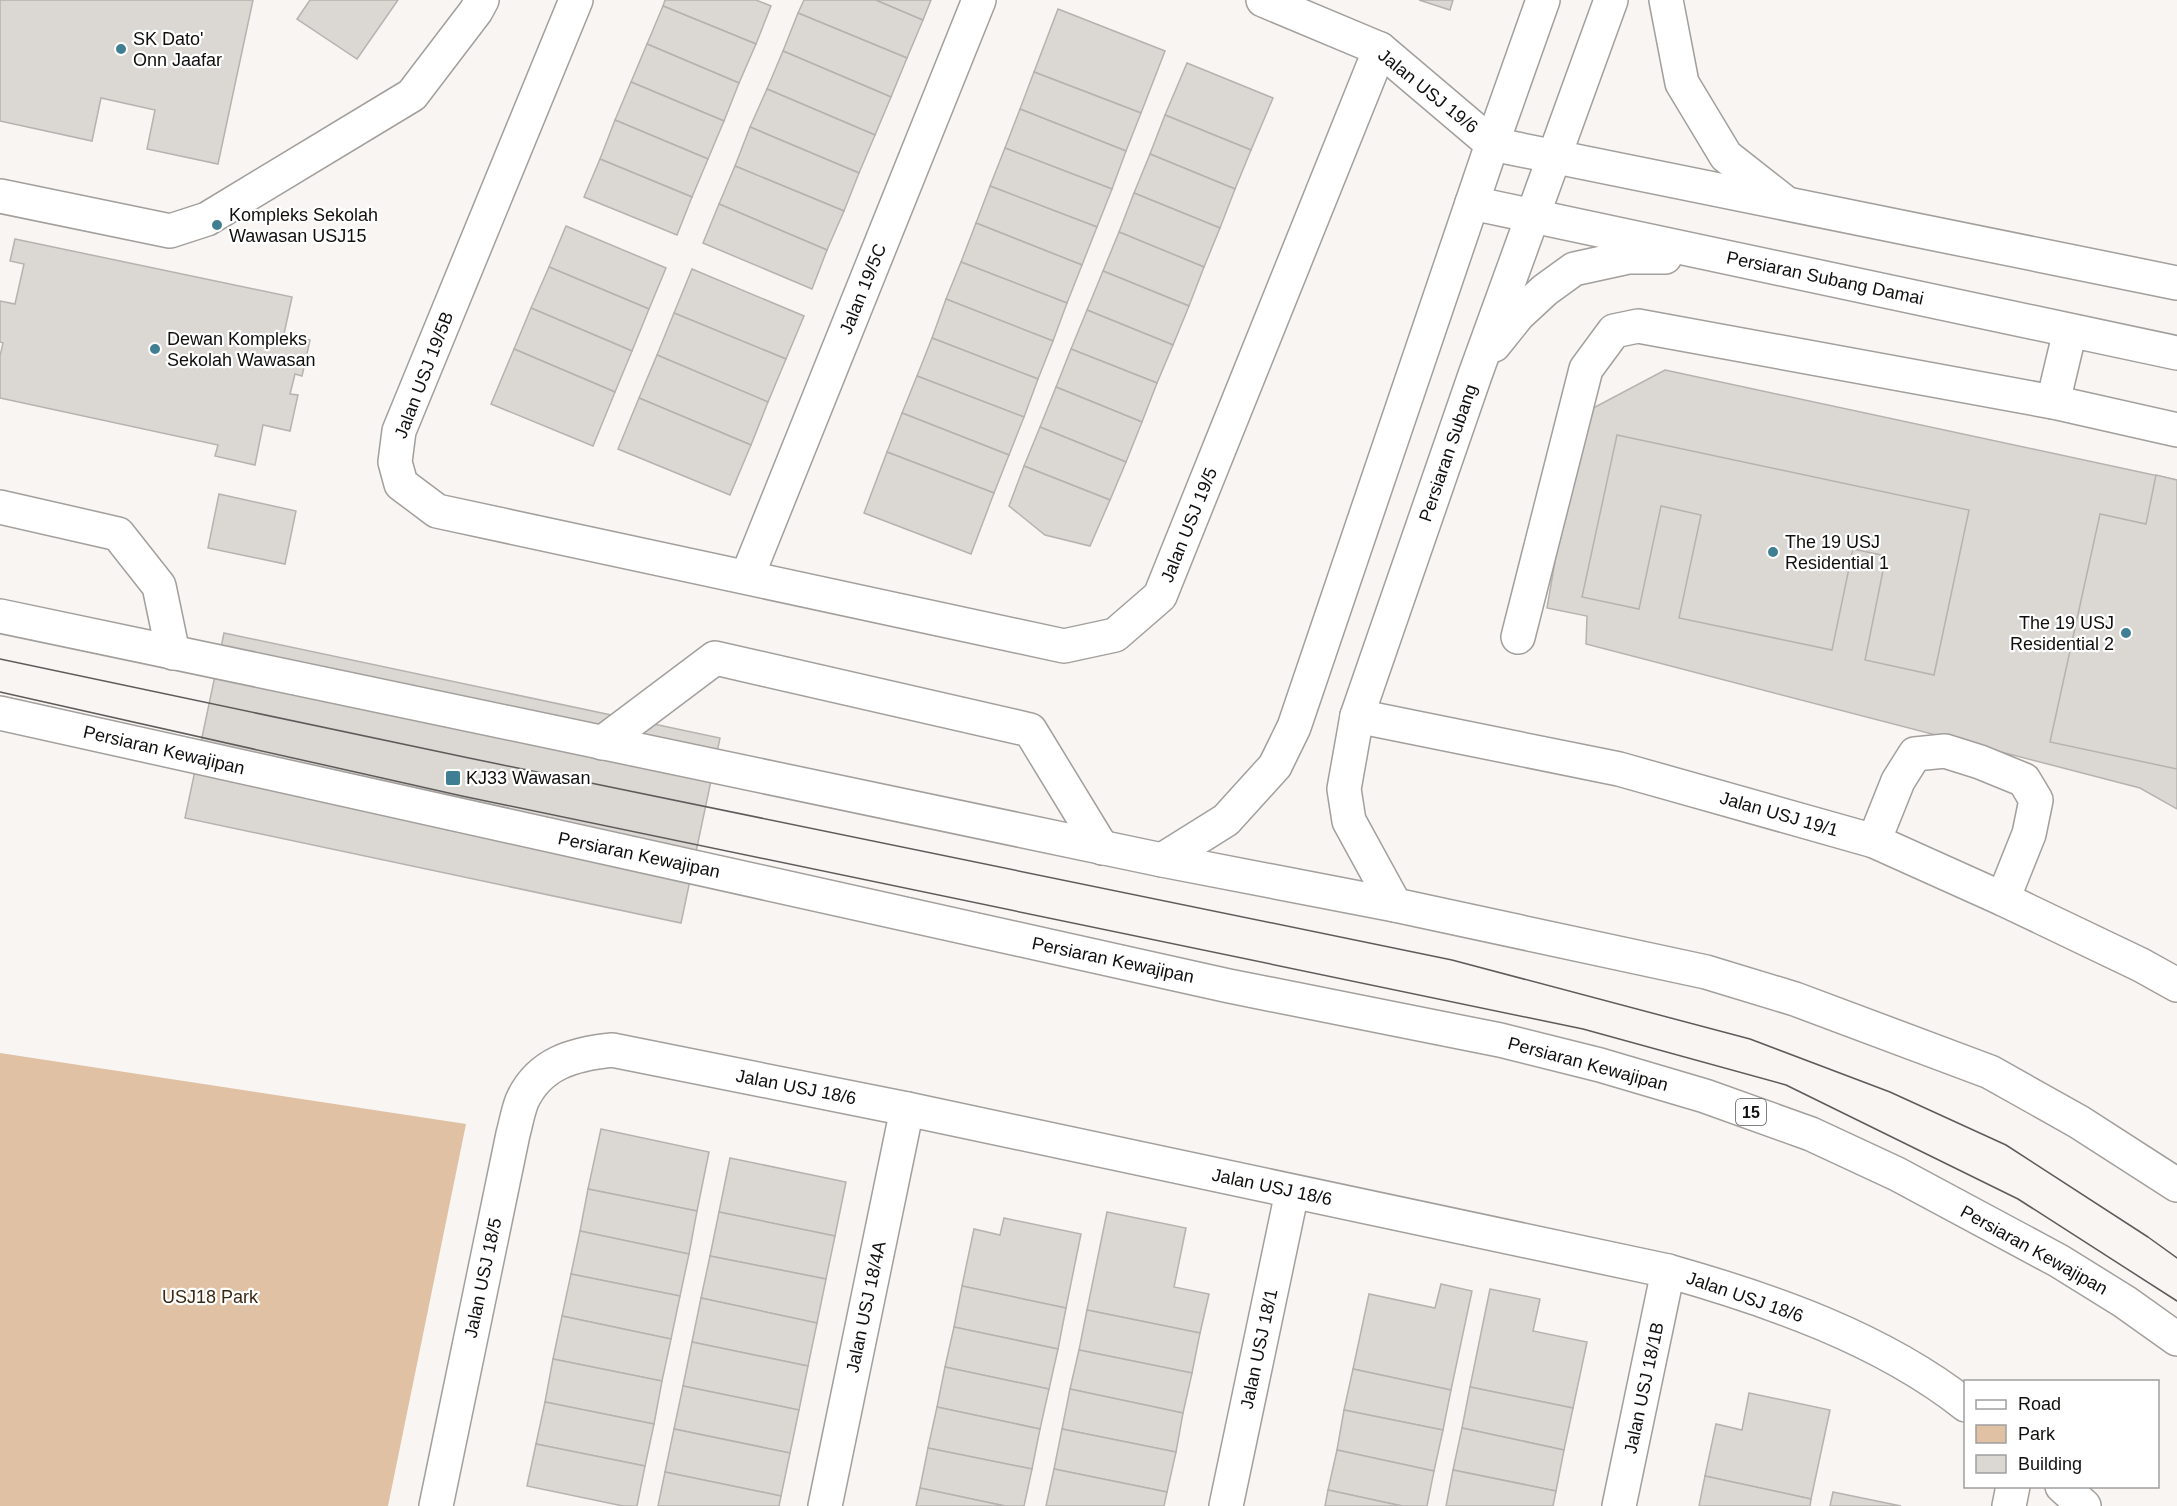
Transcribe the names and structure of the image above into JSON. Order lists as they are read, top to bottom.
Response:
{
  "streets": {
    "street": [
      "Jalan USJ 19/6",
      "Persiaran Subang Damai",
      "Jalan 19/5C",
      "Jalan USJ 19/5B",
      "Persiaran Subang",
      "Jalan USJ 19/5",
      "Persiaran Kewajipan",
      "Jalan USJ 19/1",
      "Jalan USJ 18/6",
      "15",
      "Jalan USJ 18/5",
      "Jalan USJ 18/4A",
      "Jalan USJ 18/1",
      "Jalan USJ 18/1B"
    ]
  },
  "crossings": [
    ["Jalan USJ 19/6", "Jalan USJ 19/5"],
    ["Persiaran Subang Damai", "Persiaran Subang"],
    ["Jalan 19/5C", "Jalan USJ 19/5B"],
    ["Jalan 19/5C", "Jalan USJ 19/5"],
    ["Jalan USJ 19/5B", "Jalan USJ 19/5"],
    ["Persiaran Subang", "Jalan USJ 19/1"],
    ["Jalan USJ 18/6", "Jalan USJ 18/5"],
    ["Jalan USJ 18/6", "Jalan USJ 18/4A"],
    ["Jalan USJ 18/6", "Jalan USJ 18/1"],
    ["Jalan USJ 18/6", "Jalan USJ 18/1B"]
  ],
  "parks": ["USJ18 Park"],
  "places": {
    "other": [
      "SK Dato' Onn Jaafar",
      "Kompleks Sekolah Wawasan USJ15",
      "Dewan Kompleks Sekolah Wawasan",
      "The 19 USJ Residential 1",
      "The 19 USJ Residential 2"
    ],
    "transit": ["KJ33 Wawasan"]
  },
  "legend": ["Road", "Park", "Building"]
}
